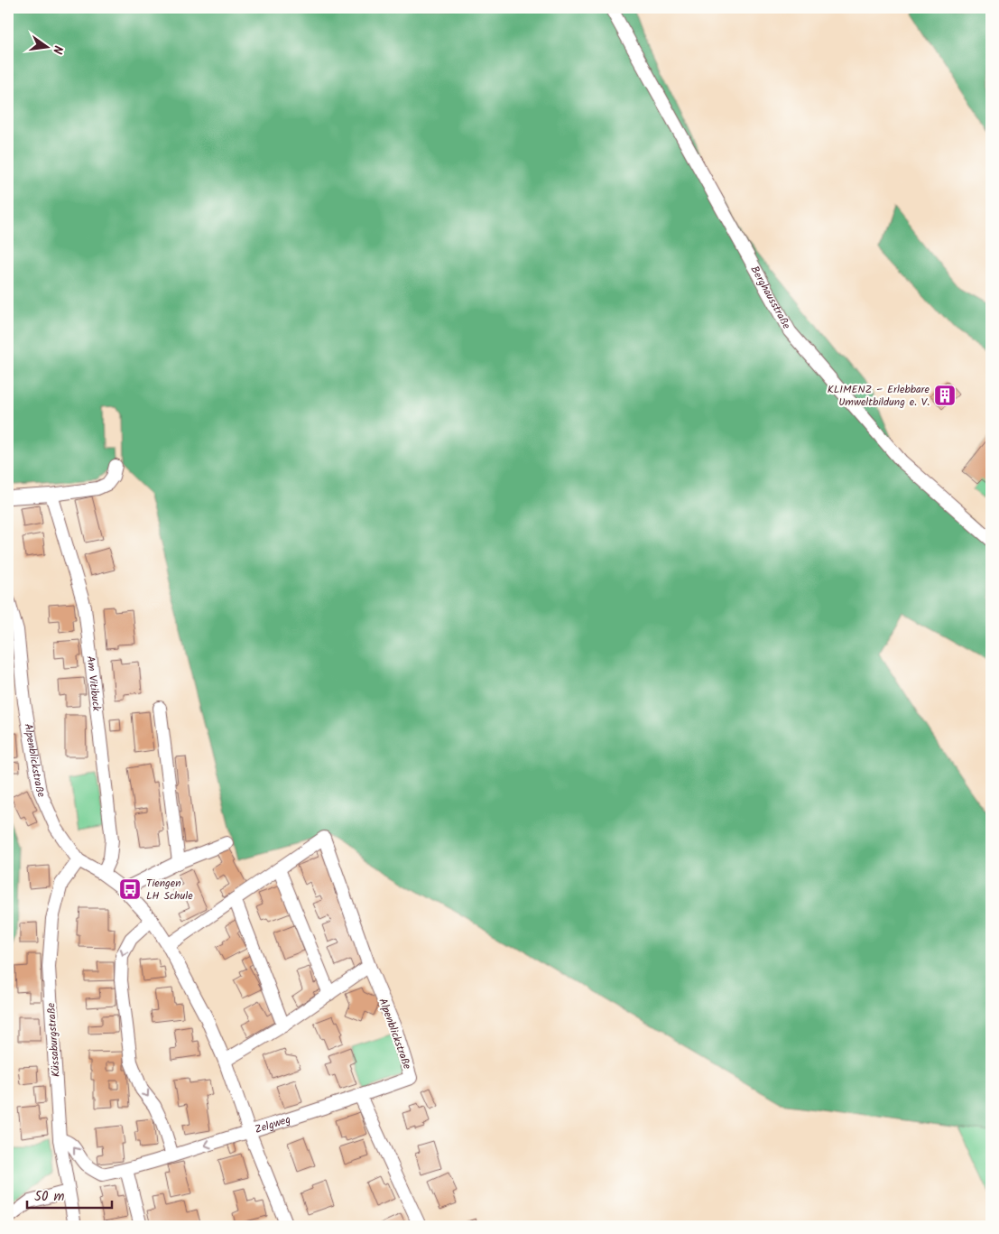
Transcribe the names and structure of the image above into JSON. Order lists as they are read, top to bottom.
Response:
{
  "streets": {
    "street": [
      "Berghausstraße",
      "Am Vitibuck",
      "Alpenblickstraße",
      "Küssaburgstraße",
      "Zelgweg"
    ]
  },
  "crossings": [
    ["Am Vitibuck", "Alpenblickstraße"],
    ["Alpenblickstraße", "Küssaburgstraße"],
    ["Alpenblickstraße", "Zelgweg"],
    ["Küssaburgstraße", "Zelgweg"]
  ],
  "one_way": ["Zelgweg"],
  "places": {
    "building": ["KLIMENZ – Erlebbare Umweltbildung e. V."],
    "bus stop": ["Tiengen LH Schule"]
  },
  "scale_bar": "50 m",
  "north": "right"
}
